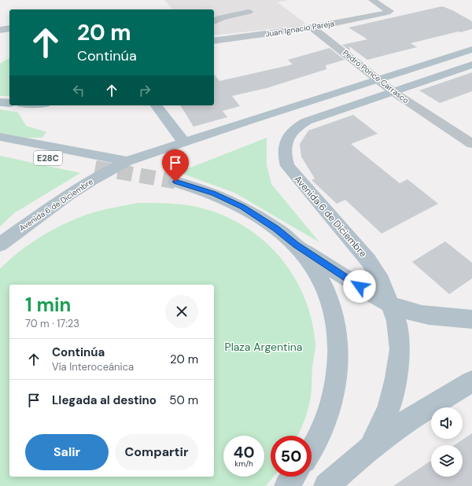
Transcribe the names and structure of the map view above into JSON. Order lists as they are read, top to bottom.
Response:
{
  "streets": {
    "main road": ["E28C", "Avenida 6 de Diciembre"],
    "street": ["Juan Ignacio Pareja", "Pedro Ponce Carrasco"]
  },
  "crossings": [
    ["Juan Ignacio Pareja", "Pedro Ponce Carrasco"],
    ["Pedro Ponce Carrasco", "Avenida 6 de Diciembre"]
  ],
  "parks": ["Plaza Argentina"],
  "page": {
    "turn": ["20 m", "Continúa"],
    "heading": ["1 min", "70 m · 17:23"],
    "list": [
      {
        "name": "Continúa",
        "note": "Vía Interoceánica",
        "value": "20 m"
      },
      {
        "name": "Llegada al destino",
        "value": "50 m"
      }
    ],
    "buttons": ["Salir", "Compartir"],
    "speed": "40 km/h",
    "limit": "50"
  }
}
